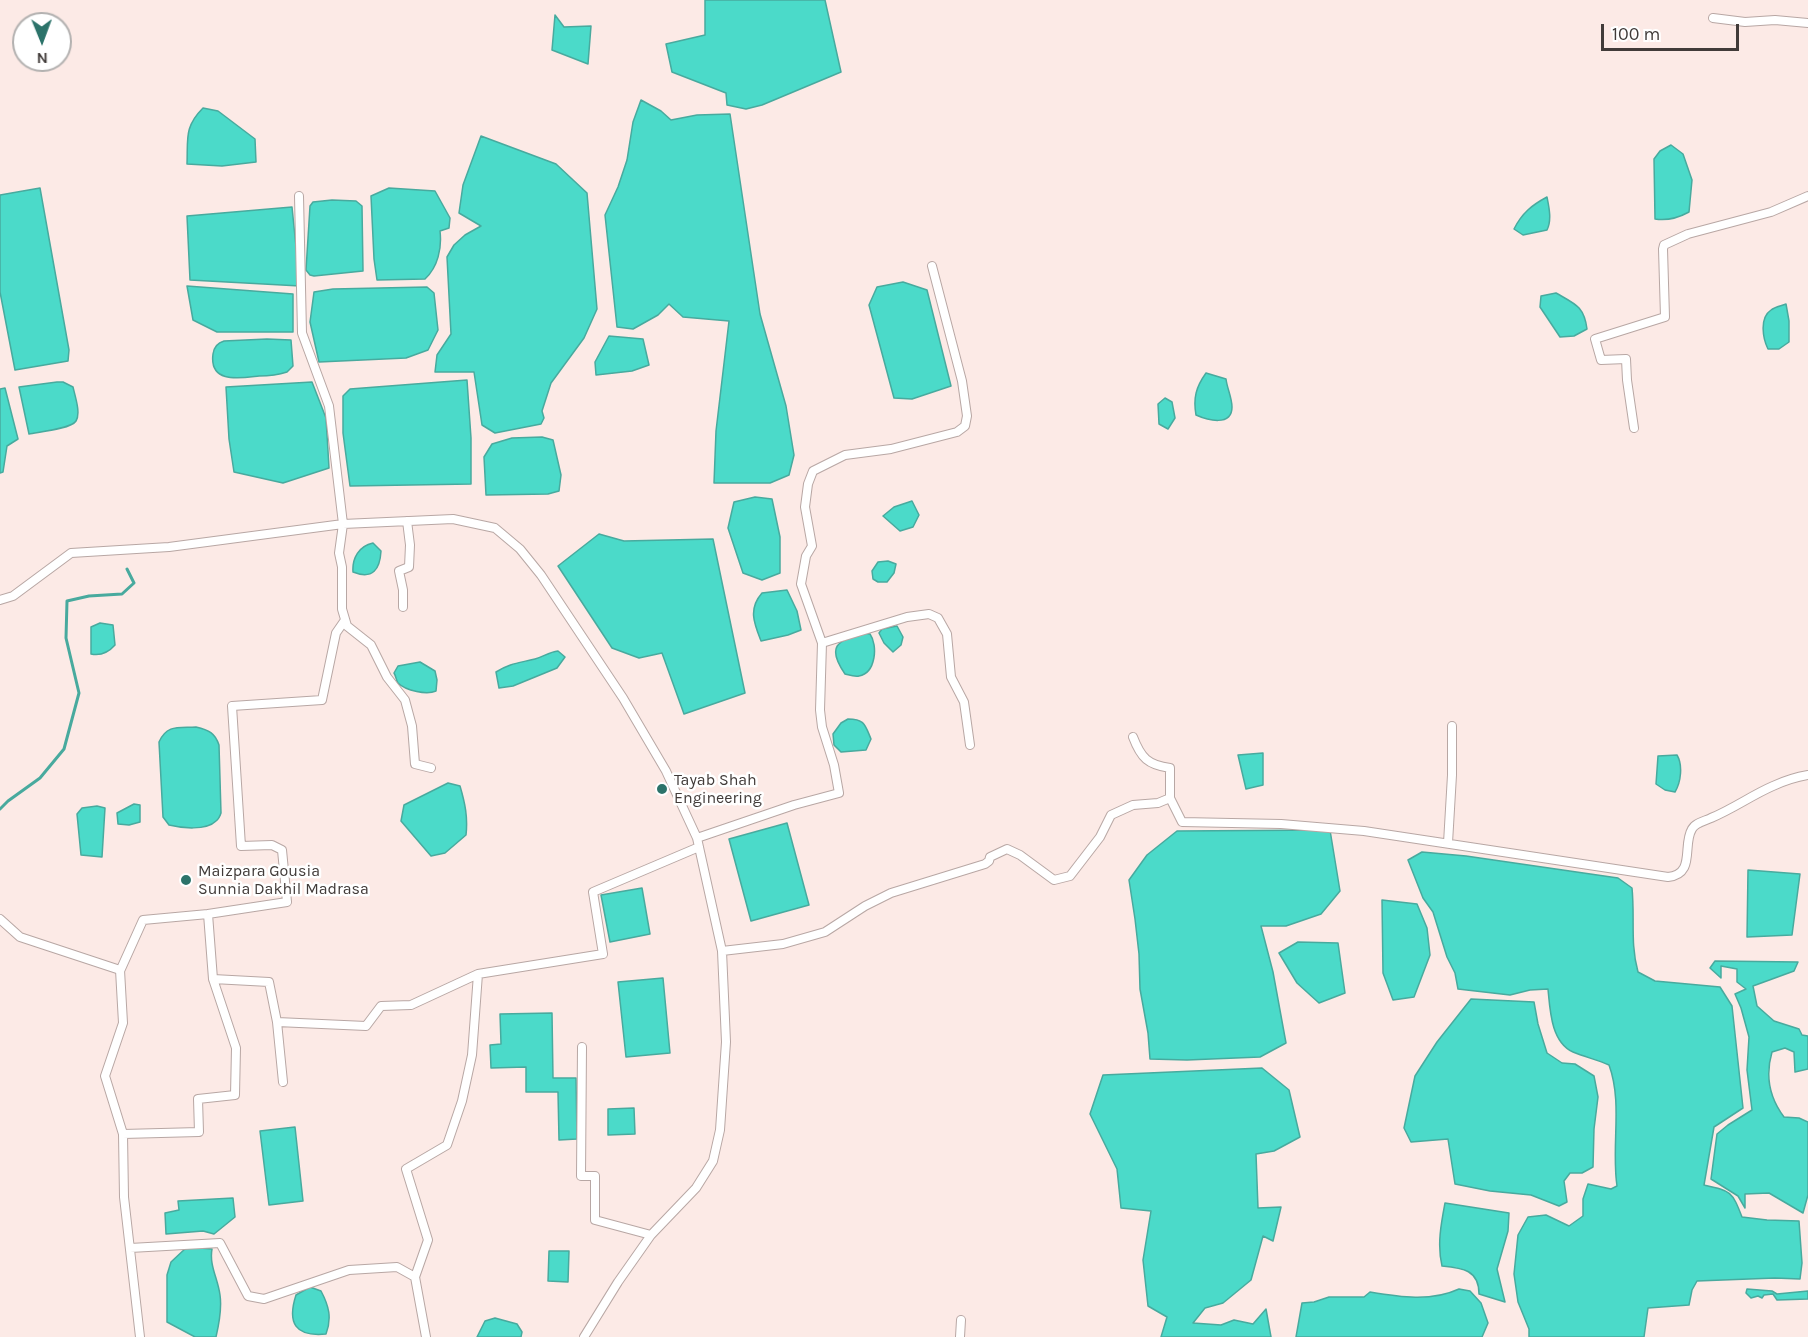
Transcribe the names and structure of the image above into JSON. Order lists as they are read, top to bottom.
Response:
{
  "places": ["Tayab Shah Engineering", "Maizpara Gousia Sunnia Dakhil Madrasa"],
  "scale_bar": "100 m",
  "north": "bottom"
}
